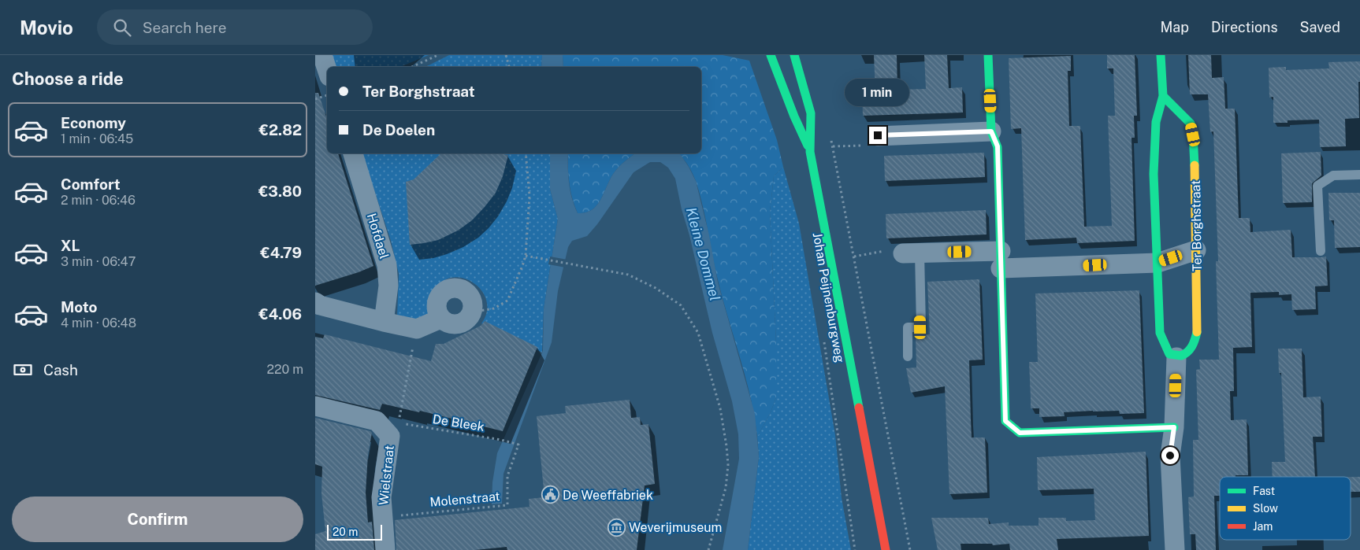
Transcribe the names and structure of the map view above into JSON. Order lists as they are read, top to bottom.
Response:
{
  "streets": {
    "street": [
      "Ter Borghstraat",
      "Hofdael",
      "Johan Peijnenburgweg",
      "Wielstraat"
    ],
    "path": ["De Bleek", "Molenstraat"]
  },
  "crossings": [
    ["De Bleek", "Wielstraat"],
    ["De Bleek", "Molenstraat"],
    ["Wielstraat", "Molenstraat"]
  ],
  "water": ["Kleine Dommel"],
  "places": {
    "public building": ["De Weeffabriek"],
    "museum": ["Weverijmuseum"]
  },
  "legend": ["Fast", "Slow", "Jam"],
  "scale_bar": "20 m",
  "page": {
    "header": "Movio",
    "search": "Search here",
    "nav": ["Map", "Directions", "Saved"],
    "heading": "Choose a ride",
    "banner": ["Ter Borghstraat", "De Doelen"],
    "bubble": "1 min",
    "list": [
      {
        "name": "Economy",
        "note": "1 min · 06:45",
        "value": "€2.82"
      },
      {
        "name": "Comfort",
        "note": "2 min · 06:46",
        "value": "€3.80"
      },
      {
        "name": "XL",
        "note": "3 min · 06:47",
        "value": "€4.79"
      },
      {
        "name": "Moto",
        "note": "4 min · 06:48",
        "value": "€4.06"
      }
    ],
    "pay": ["Cash", "220 m"],
    "buttons": "Confirm",
    "scale": "20 m"
  }
}
